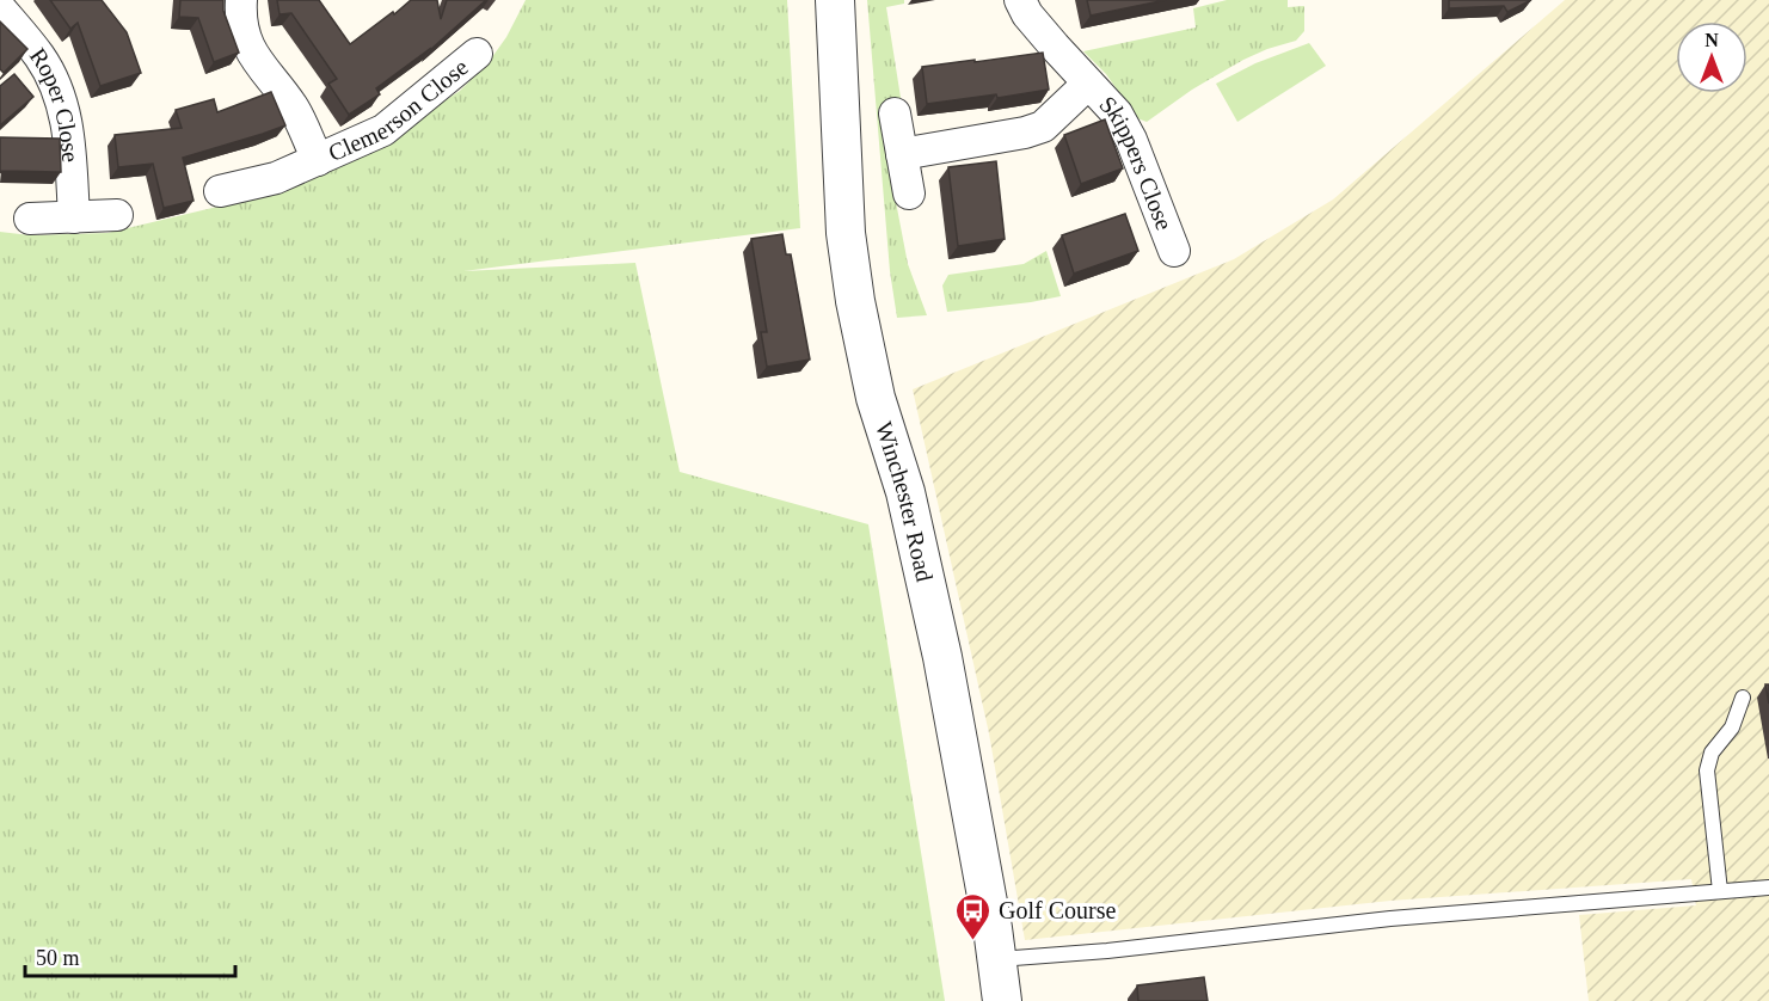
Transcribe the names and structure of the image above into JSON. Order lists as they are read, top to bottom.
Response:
{
  "streets": {
    "street": [
      "Roper Close",
      "Clemerson Close",
      "Skippers Close",
      "Winchester Road"
    ]
  },
  "places": {
    "bus stop": ["Golf Course"]
  },
  "scale_bar": "50 m",
  "north": "top"
}
